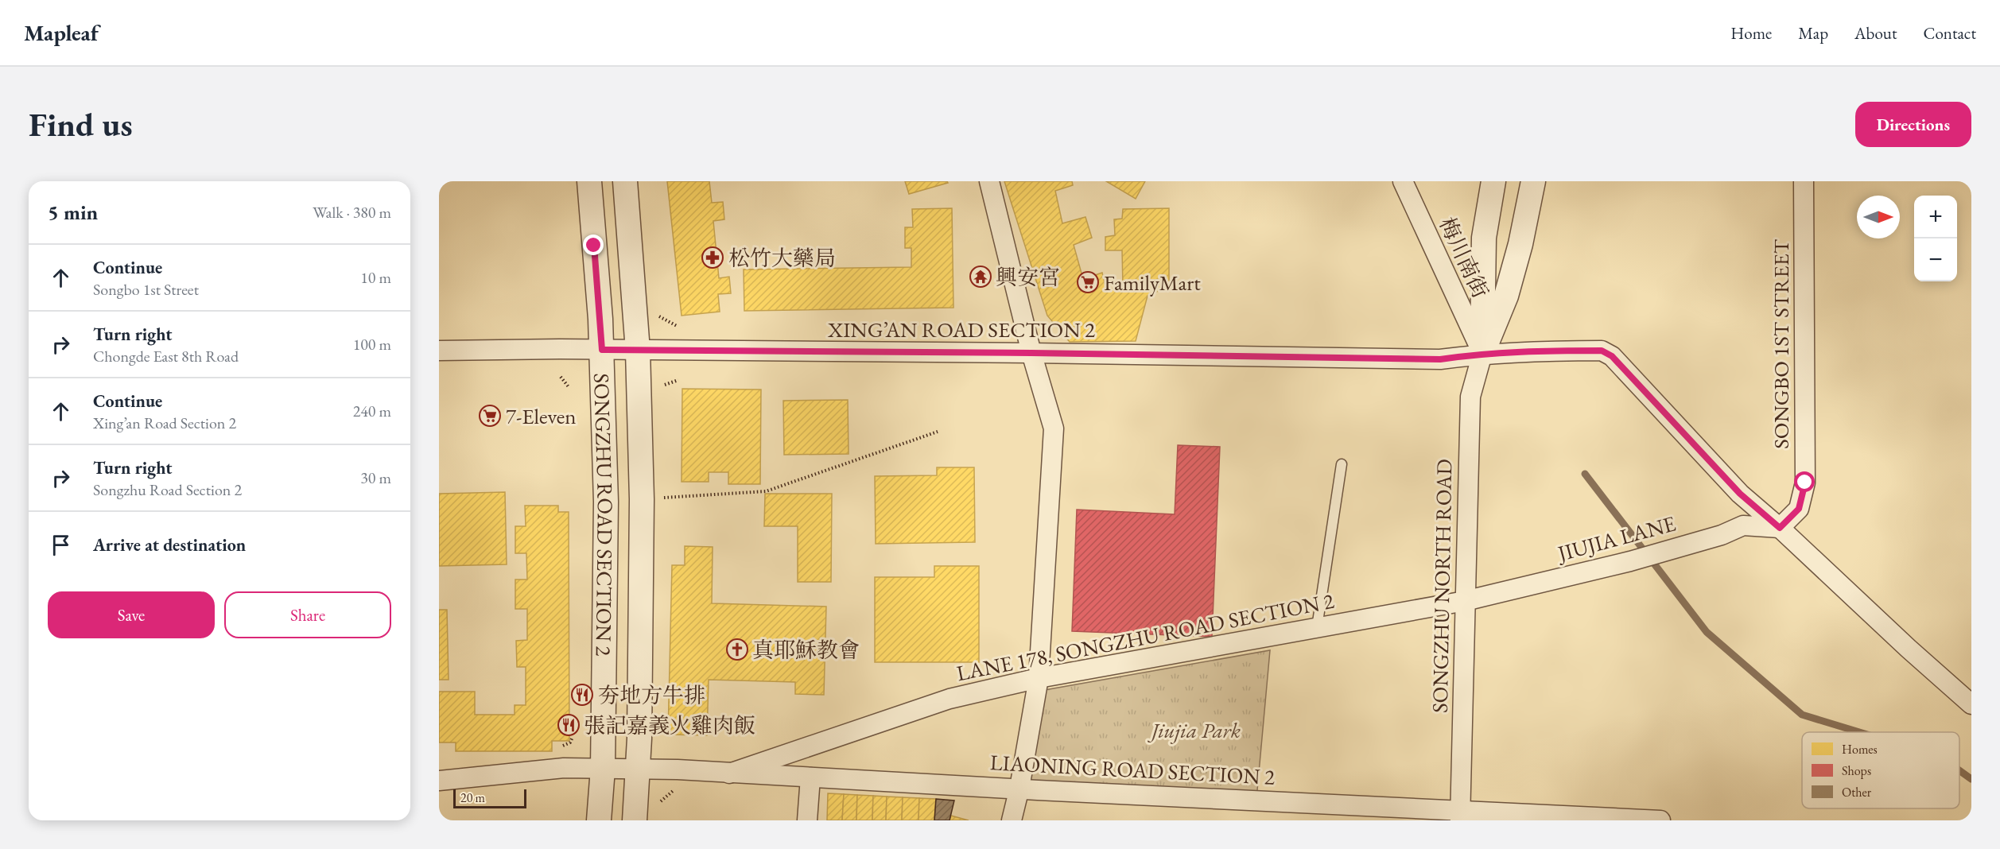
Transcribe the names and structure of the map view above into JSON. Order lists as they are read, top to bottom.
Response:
{
  "streets": {
    "street": [
      "梅川南街",
      "XING’AN ROAD SECTION 2",
      "SONGBO 1ST STREET",
      "SONGZHU ROAD SECTION 2",
      "JIUJIA LANE",
      "SONGZHU NORTH ROAD",
      "LANE 178, SONGZHU ROAD SECTION 2",
      "LIAONING ROAD SECTION 2"
    ]
  },
  "crossings": [
    ["梅川南街", "XING’AN ROAD SECTION 2"],
    ["梅川南街", "SONGZHU NORTH ROAD"],
    ["XING’AN ROAD SECTION 2", "SONGBO 1ST STREET"],
    ["XING’AN ROAD SECTION 2", "SONGZHU ROAD SECTION 2"],
    ["XING’AN ROAD SECTION 2", "JIUJIA LANE"],
    ["XING’AN ROAD SECTION 2", "SONGZHU NORTH ROAD"],
    ["SONGBO 1ST STREET", "JIUJIA LANE"],
    ["SONGZHU ROAD SECTION 2", "LIAONING ROAD SECTION 2"],
    ["JIUJIA LANE", "SONGZHU NORTH ROAD"],
    ["JIUJIA LANE", "LANE 178, SONGZHU ROAD SECTION 2"],
    ["SONGZHU NORTH ROAD", "LANE 178, SONGZHU ROAD SECTION 2"],
    ["SONGZHU NORTH ROAD", "LIAONING ROAD SECTION 2"],
    ["LANE 178, SONGZHU ROAD SECTION 2", "LIAONING ROAD SECTION 2"]
  ],
  "parks": ["Jiujia Park"],
  "places": {
    "pharmacy": ["松竹大藥局"],
    "temple": ["興安宮"],
    "supermarket": ["FamilyMart", "7-Eleven"],
    "church": ["真耶穌教會"],
    "restaurant": ["夯地方牛排", "張記嘉義火雞肉飯"]
  },
  "legend": ["Homes", "Shops", "Other"],
  "scale_bar": "20 m",
  "north": "right",
  "page": {
    "header": "Mapleaf",
    "nav": [
      "Home",
      "Map",
      "About",
      "Contact"
    ],
    "buttons": [
      "Directions",
      ["Save", "Share"]
    ],
    "title": "Find us",
    "heading": ["5 min", "Walk · 380 m"],
    "map_buttons": ["+", "−"],
    "list": [
      ["Continue", "Songbo 1st Street", "10 m"],
      ["Turn right", "Chongde East 8th Road", "100 m"],
      ["Continue", "Xing’an Road Section 2", "240 m"],
      ["Turn right", "Songzhu Road Section 2", "30 m"],
      "Arrive at destination"
    ],
    "scale": "20 m"
  }
}
